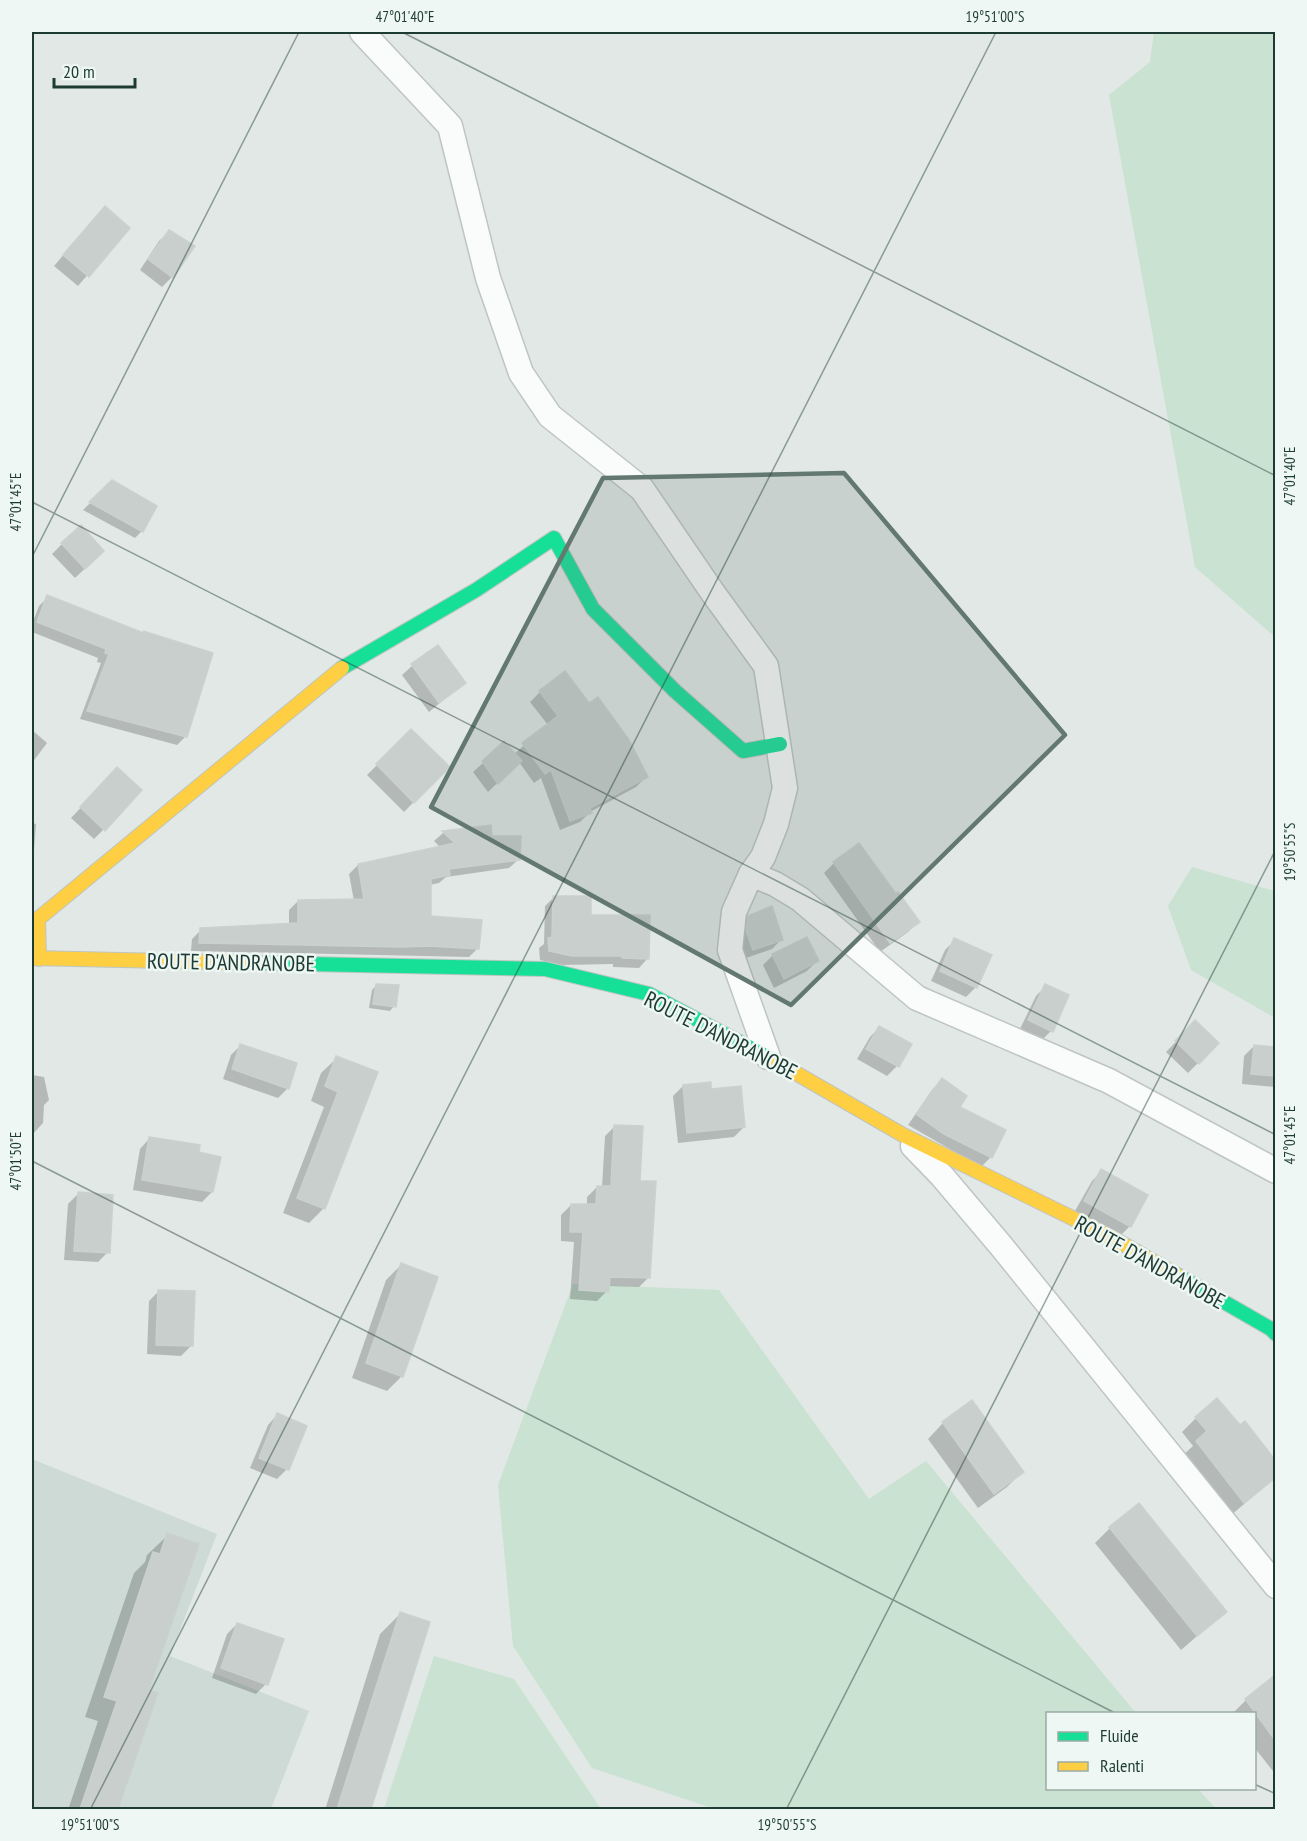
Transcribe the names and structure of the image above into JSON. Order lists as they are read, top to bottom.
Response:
{
  "streets": {
    "street": ["ROUTE D'ANDRANOBE"]
  },
  "legend": ["Fluide", "Ralenti"],
  "scale_bar": "20 m",
  "coordinates": [
    "47°01'40\"E",
    "19°51'00\"S",
    "47°01'45\"E",
    "19°50'55\"S",
    "47°01'50\"E"
  ]
}
